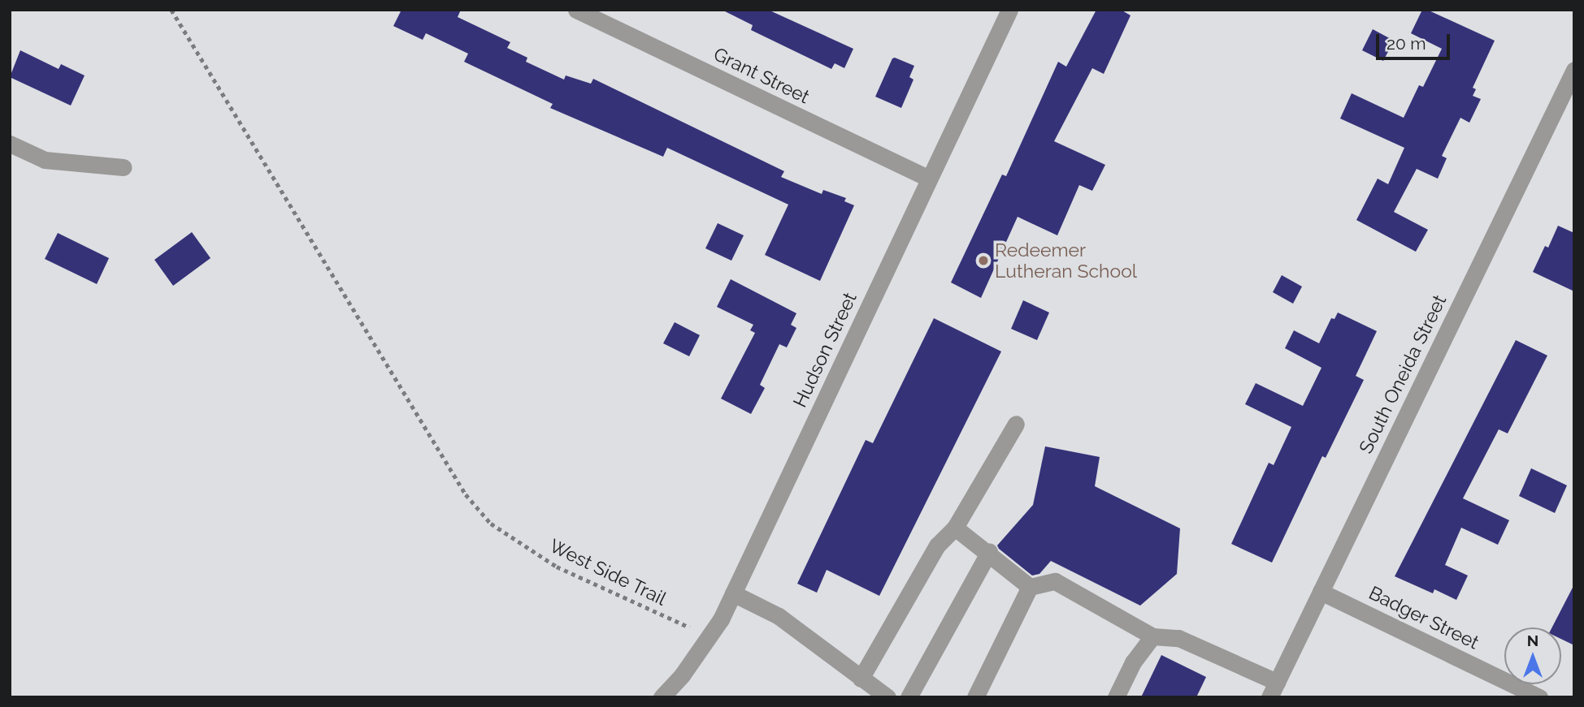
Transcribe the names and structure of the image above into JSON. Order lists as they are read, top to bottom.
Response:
{
  "streets": {
    "street": [
      "Grant Street",
      "Hudson Street",
      "South Oneida Street",
      "Badger Street"
    ],
    "path": ["West Side Trail"]
  },
  "crossings": [
    ["Grant Street", "Hudson Street"],
    ["Hudson Street", "West Side Trail"],
    ["South Oneida Street", "Badger Street"]
  ],
  "places": ["Redeemer Lutheran School"],
  "scale_bar": "20 m",
  "north": "top"
}
